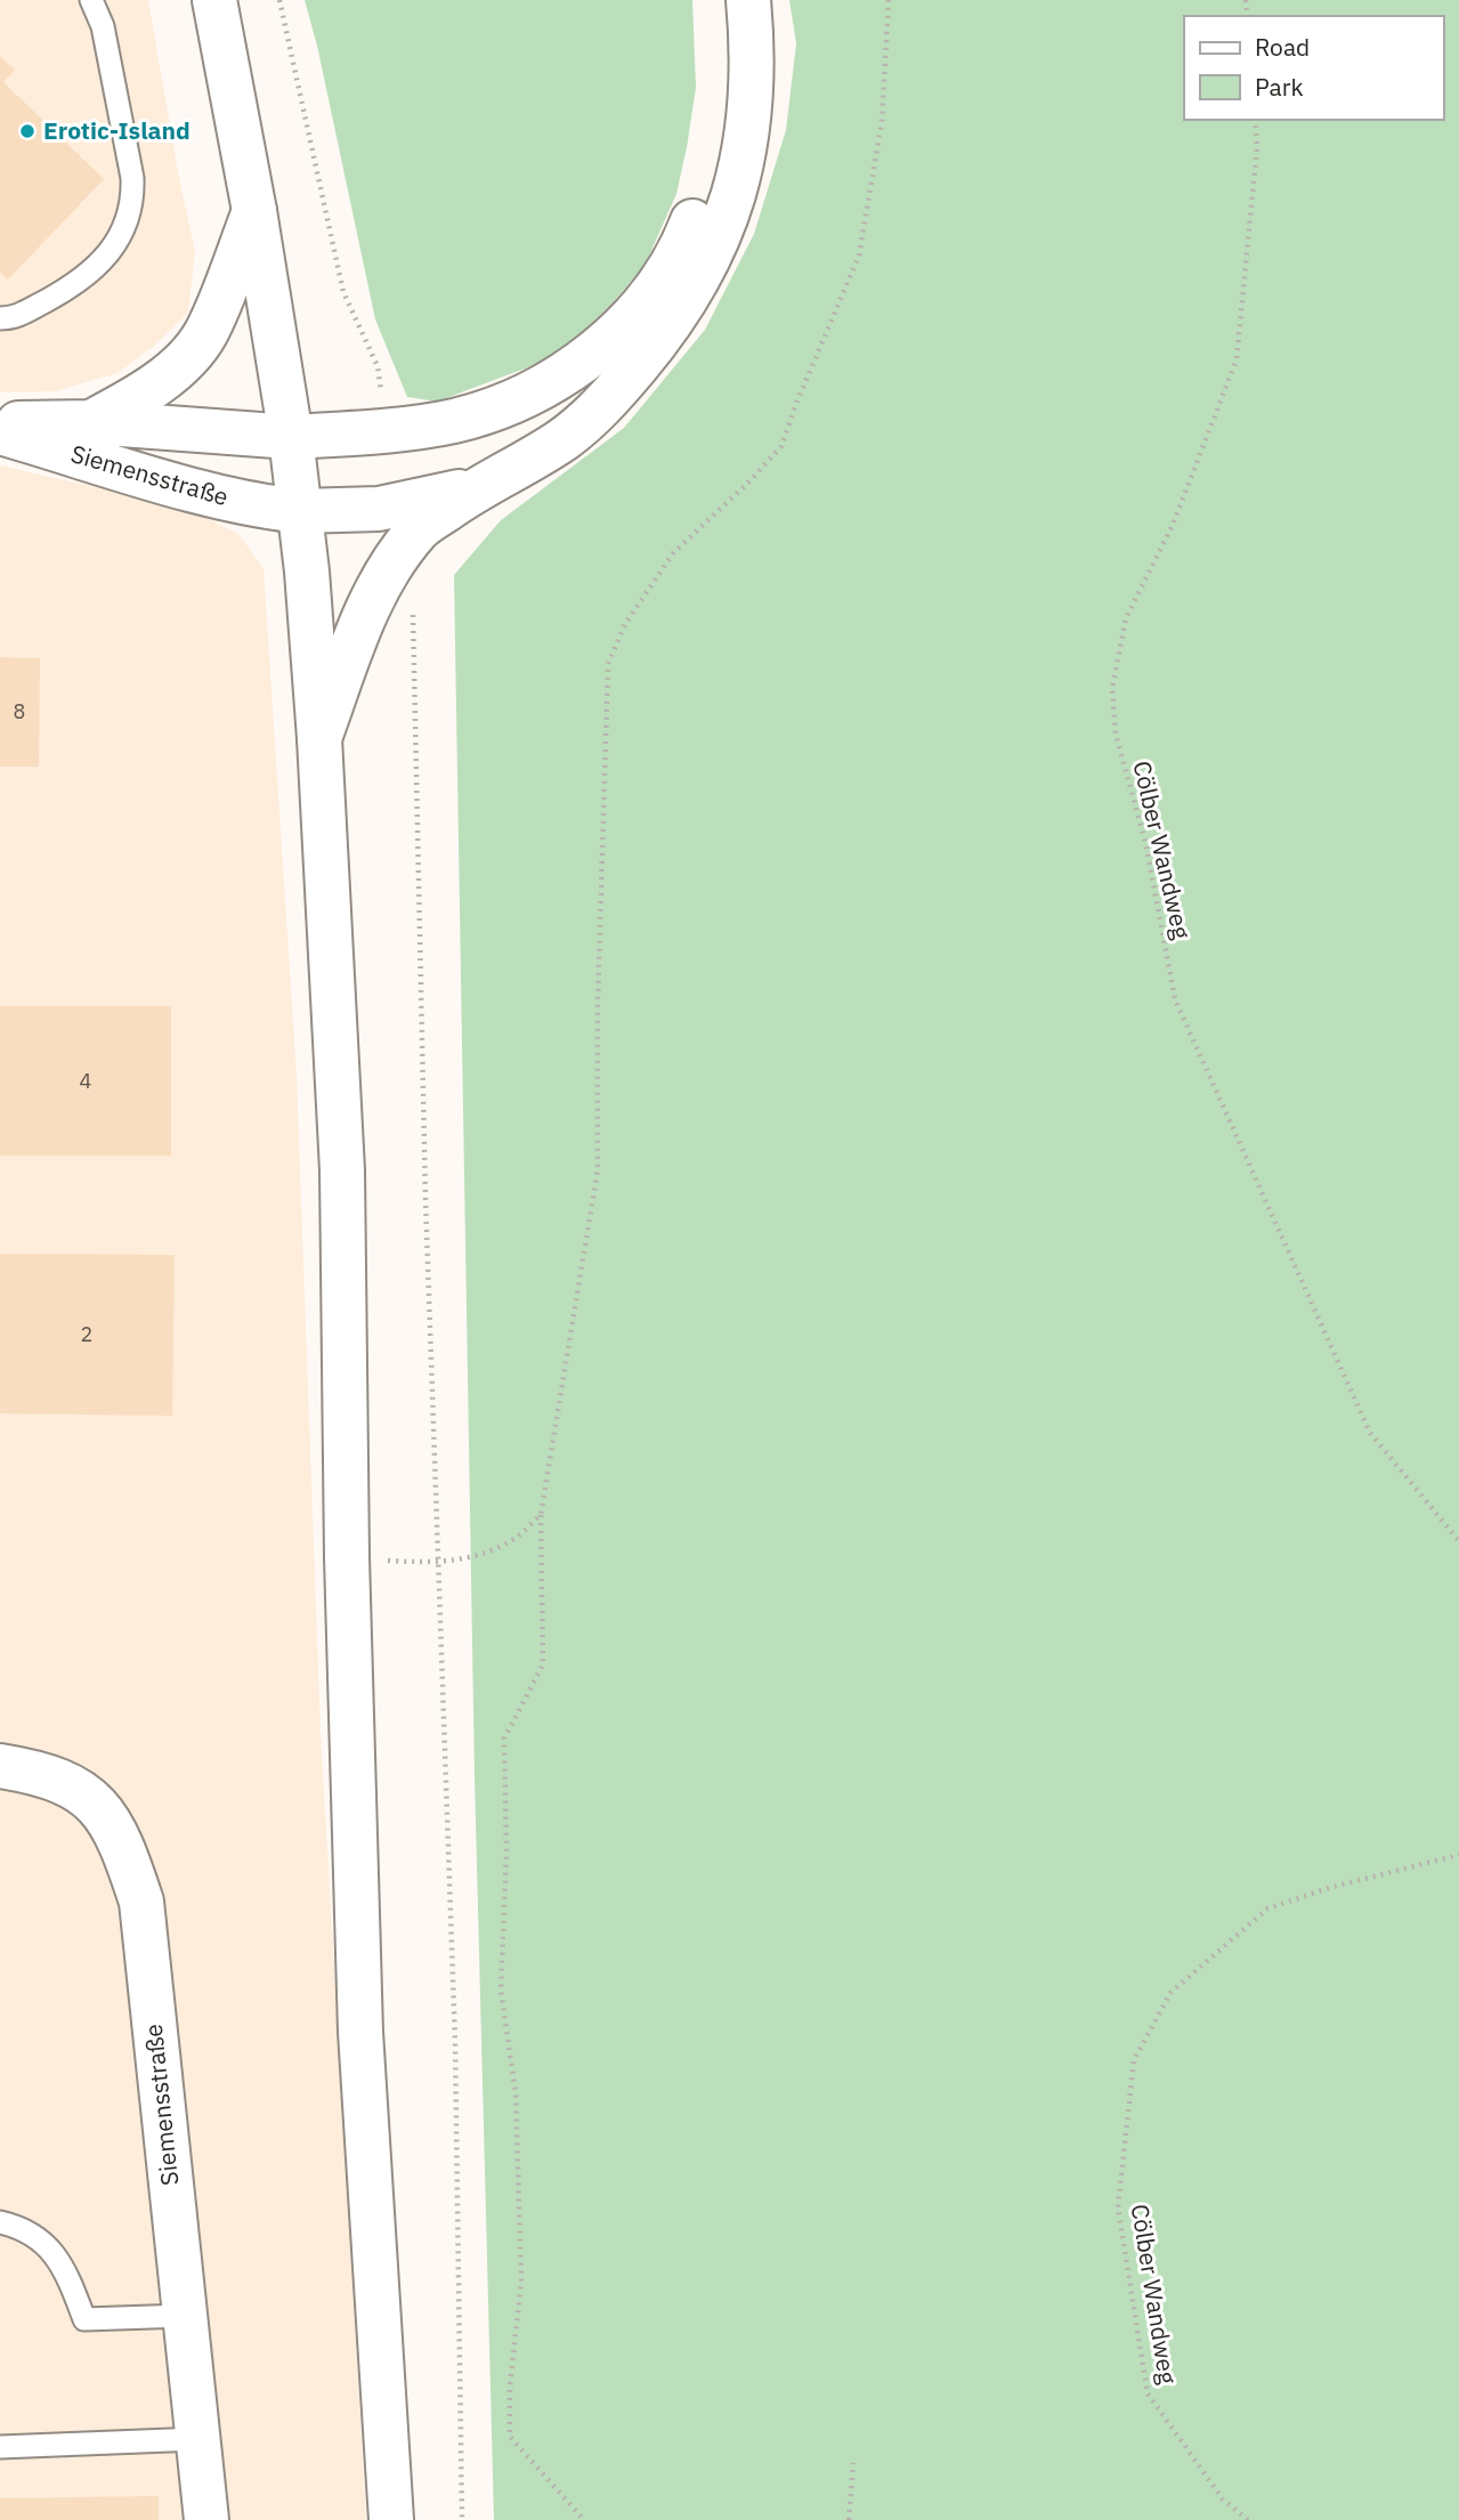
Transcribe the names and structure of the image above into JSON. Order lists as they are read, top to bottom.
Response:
{
  "streets": {
    "main road": ["Siemensstraße"],
    "path": ["Cölber Wandweg"]
  },
  "places": ["Erotic-Island"],
  "house_numbers": ["8", "4", "2"],
  "legend": ["Road", "Park"]
}
